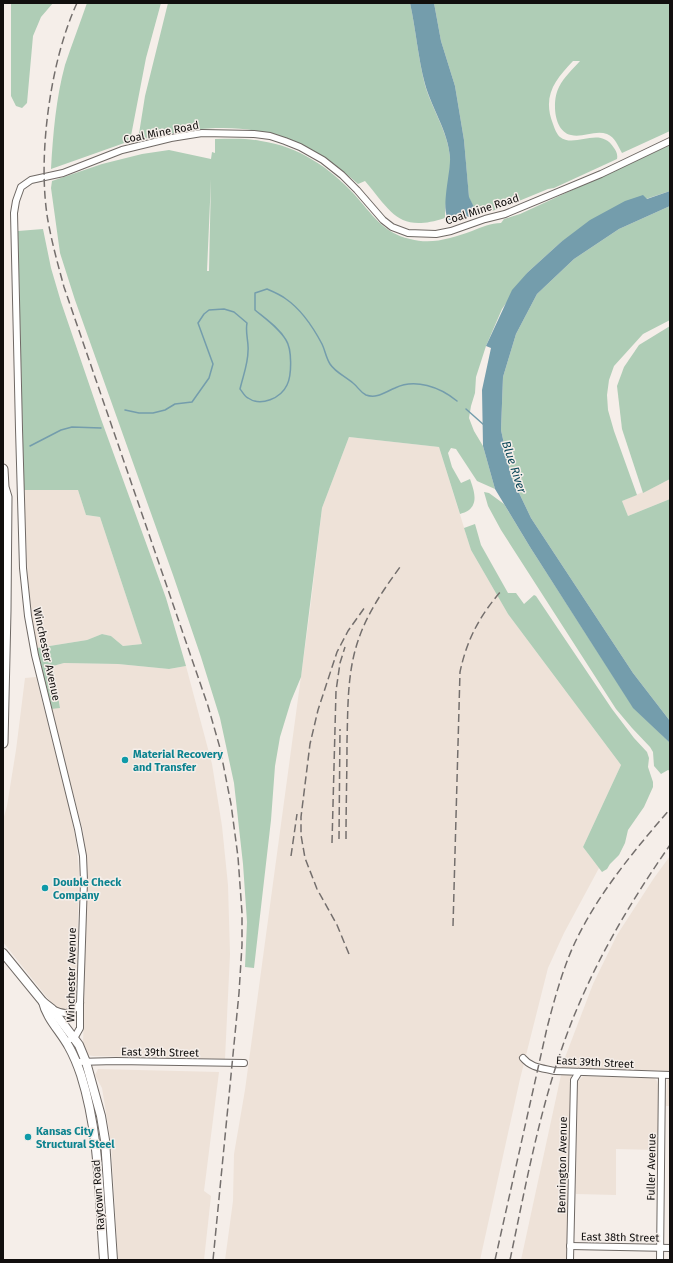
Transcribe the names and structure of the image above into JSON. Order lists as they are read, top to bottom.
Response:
{
  "streets": {
    "main road": ["Raytown Road"],
    "street": [
      "Coal Mine Road",
      "Winchester Avenue",
      "East 39th Street",
      "Bennington Avenue",
      "Fuller Avenue",
      "East 38th Street"
    ]
  },
  "crossings": [
    ["Coal Mine Road", "Winchester Avenue"],
    ["Winchester Avenue", "Raytown Road"],
    ["East 39th Street", "Bennington Avenue"],
    ["East 39th Street", "Fuller Avenue"],
    ["East 39th Street", "Raytown Road"],
    ["Bennington Avenue", "East 38th Street"],
    ["Fuller Avenue", "East 38th Street"]
  ],
  "water": ["Blue River"],
  "places": ["Material Recovery and Transfer", "Double Check Company", "Kansas City Structural Steel"]
}
